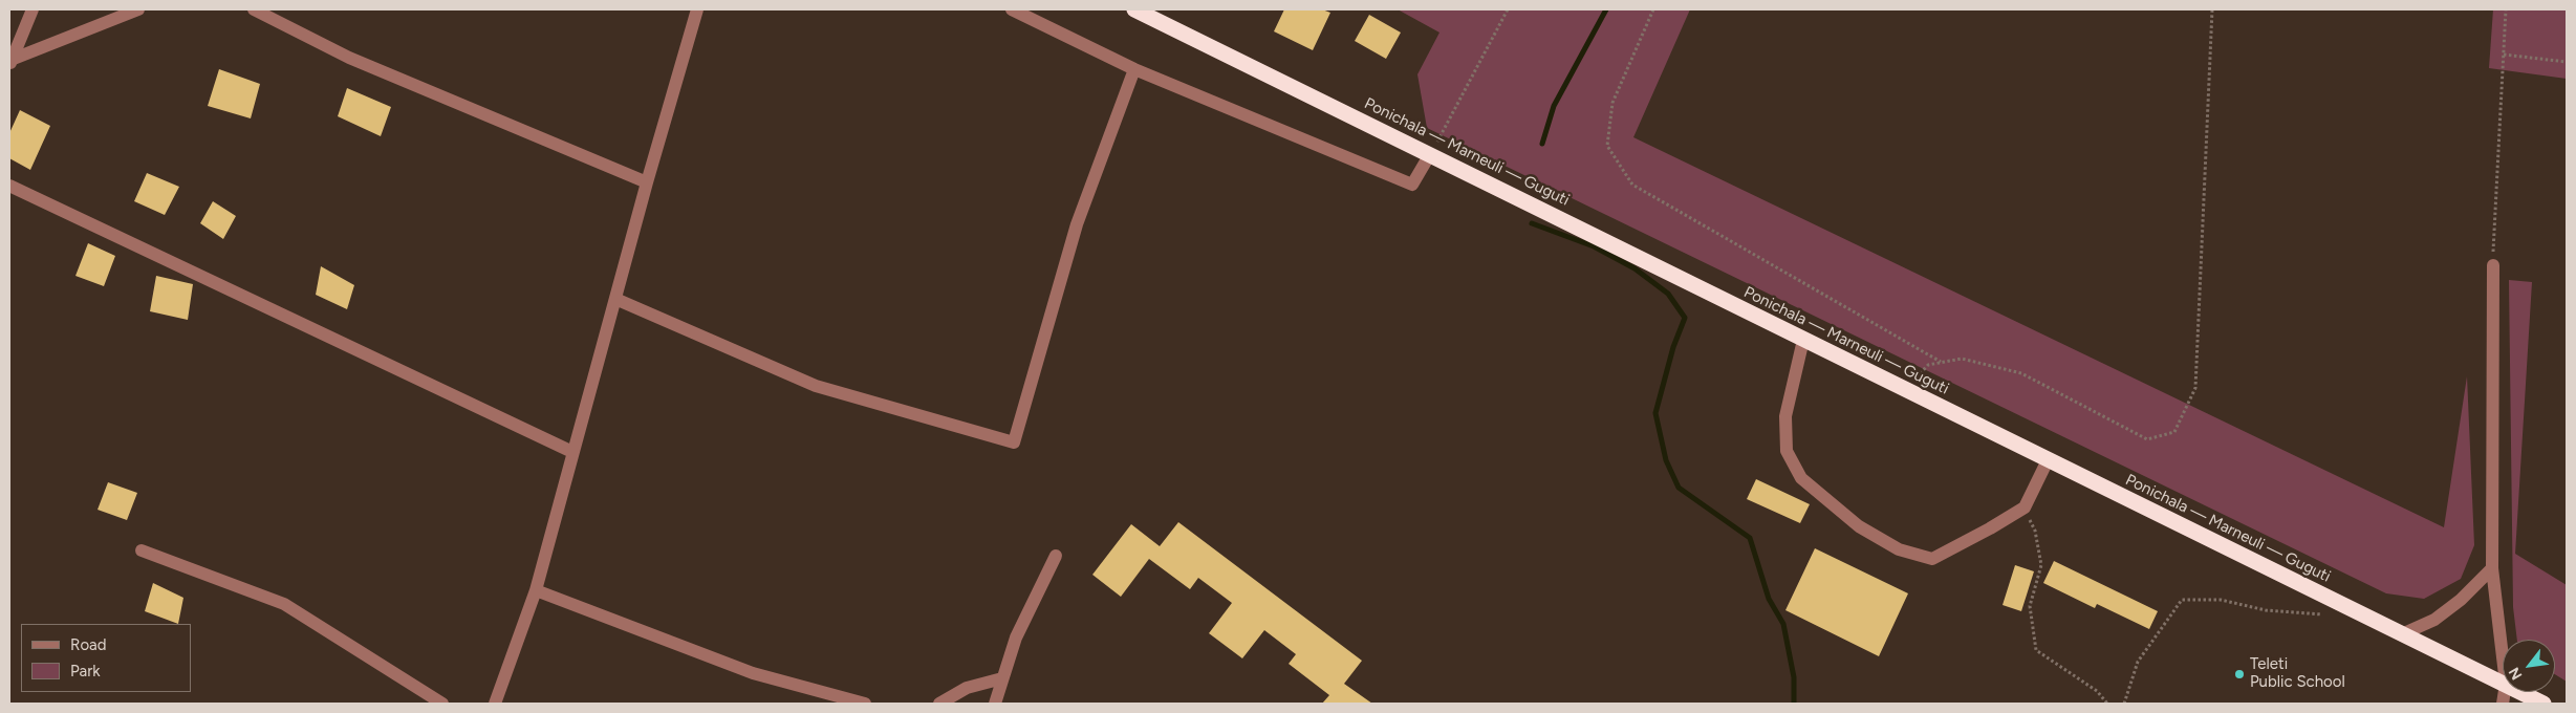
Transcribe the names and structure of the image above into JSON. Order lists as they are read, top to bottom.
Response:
{
  "streets": {
    "highway": ["Ponichala — Marneuli — Guguti"]
  },
  "places": ["Teleti Public School"],
  "legend": ["Road", "Park"],
  "north": "bottom left"
}
